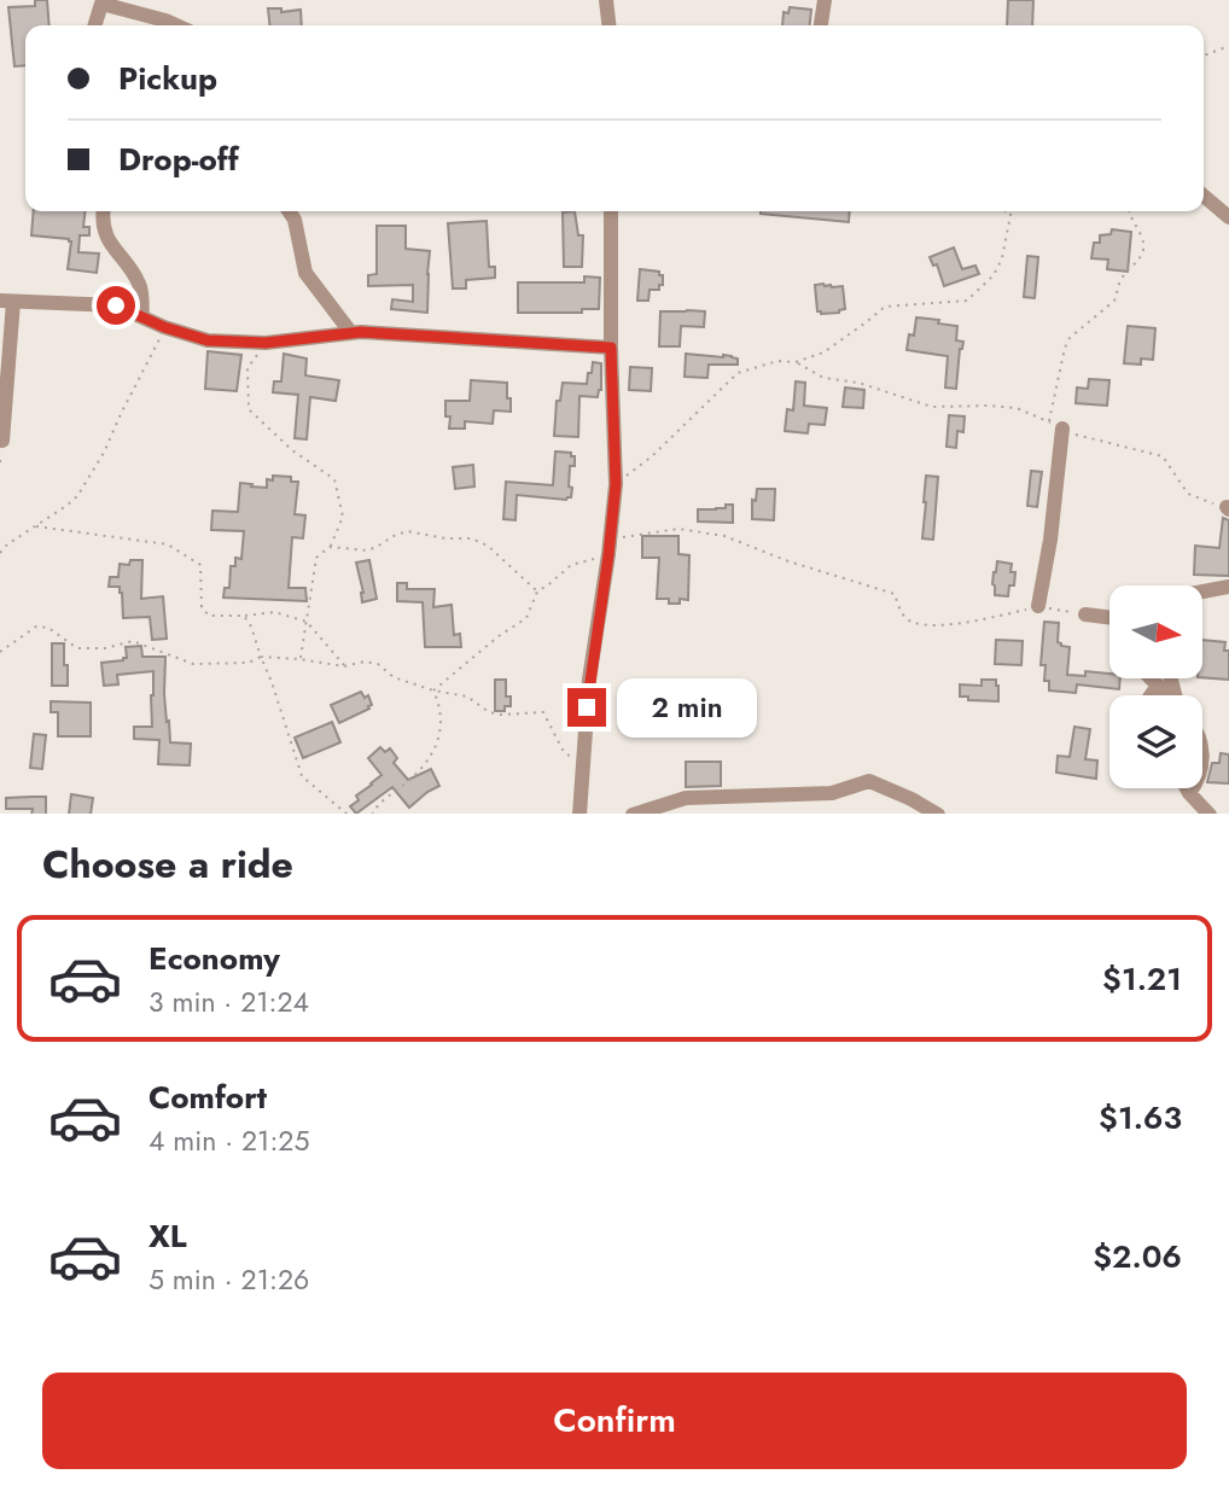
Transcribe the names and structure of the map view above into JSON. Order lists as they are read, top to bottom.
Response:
{
  "north": "right",
  "page": {
    "banner": ["Pickup", "Drop-off"],
    "bubble": "2 min",
    "heading": "Choose a ride",
    "list": [
      {
        "name": "Economy",
        "note": "3 min · 21:24",
        "value": "$1.21"
      },
      {
        "name": "Comfort",
        "note": "4 min · 21:25",
        "value": "$1.63"
      },
      {
        "name": "XL",
        "note": "5 min · 21:26",
        "value": "$2.06"
      }
    ],
    "buttons": "Confirm"
  }
}
